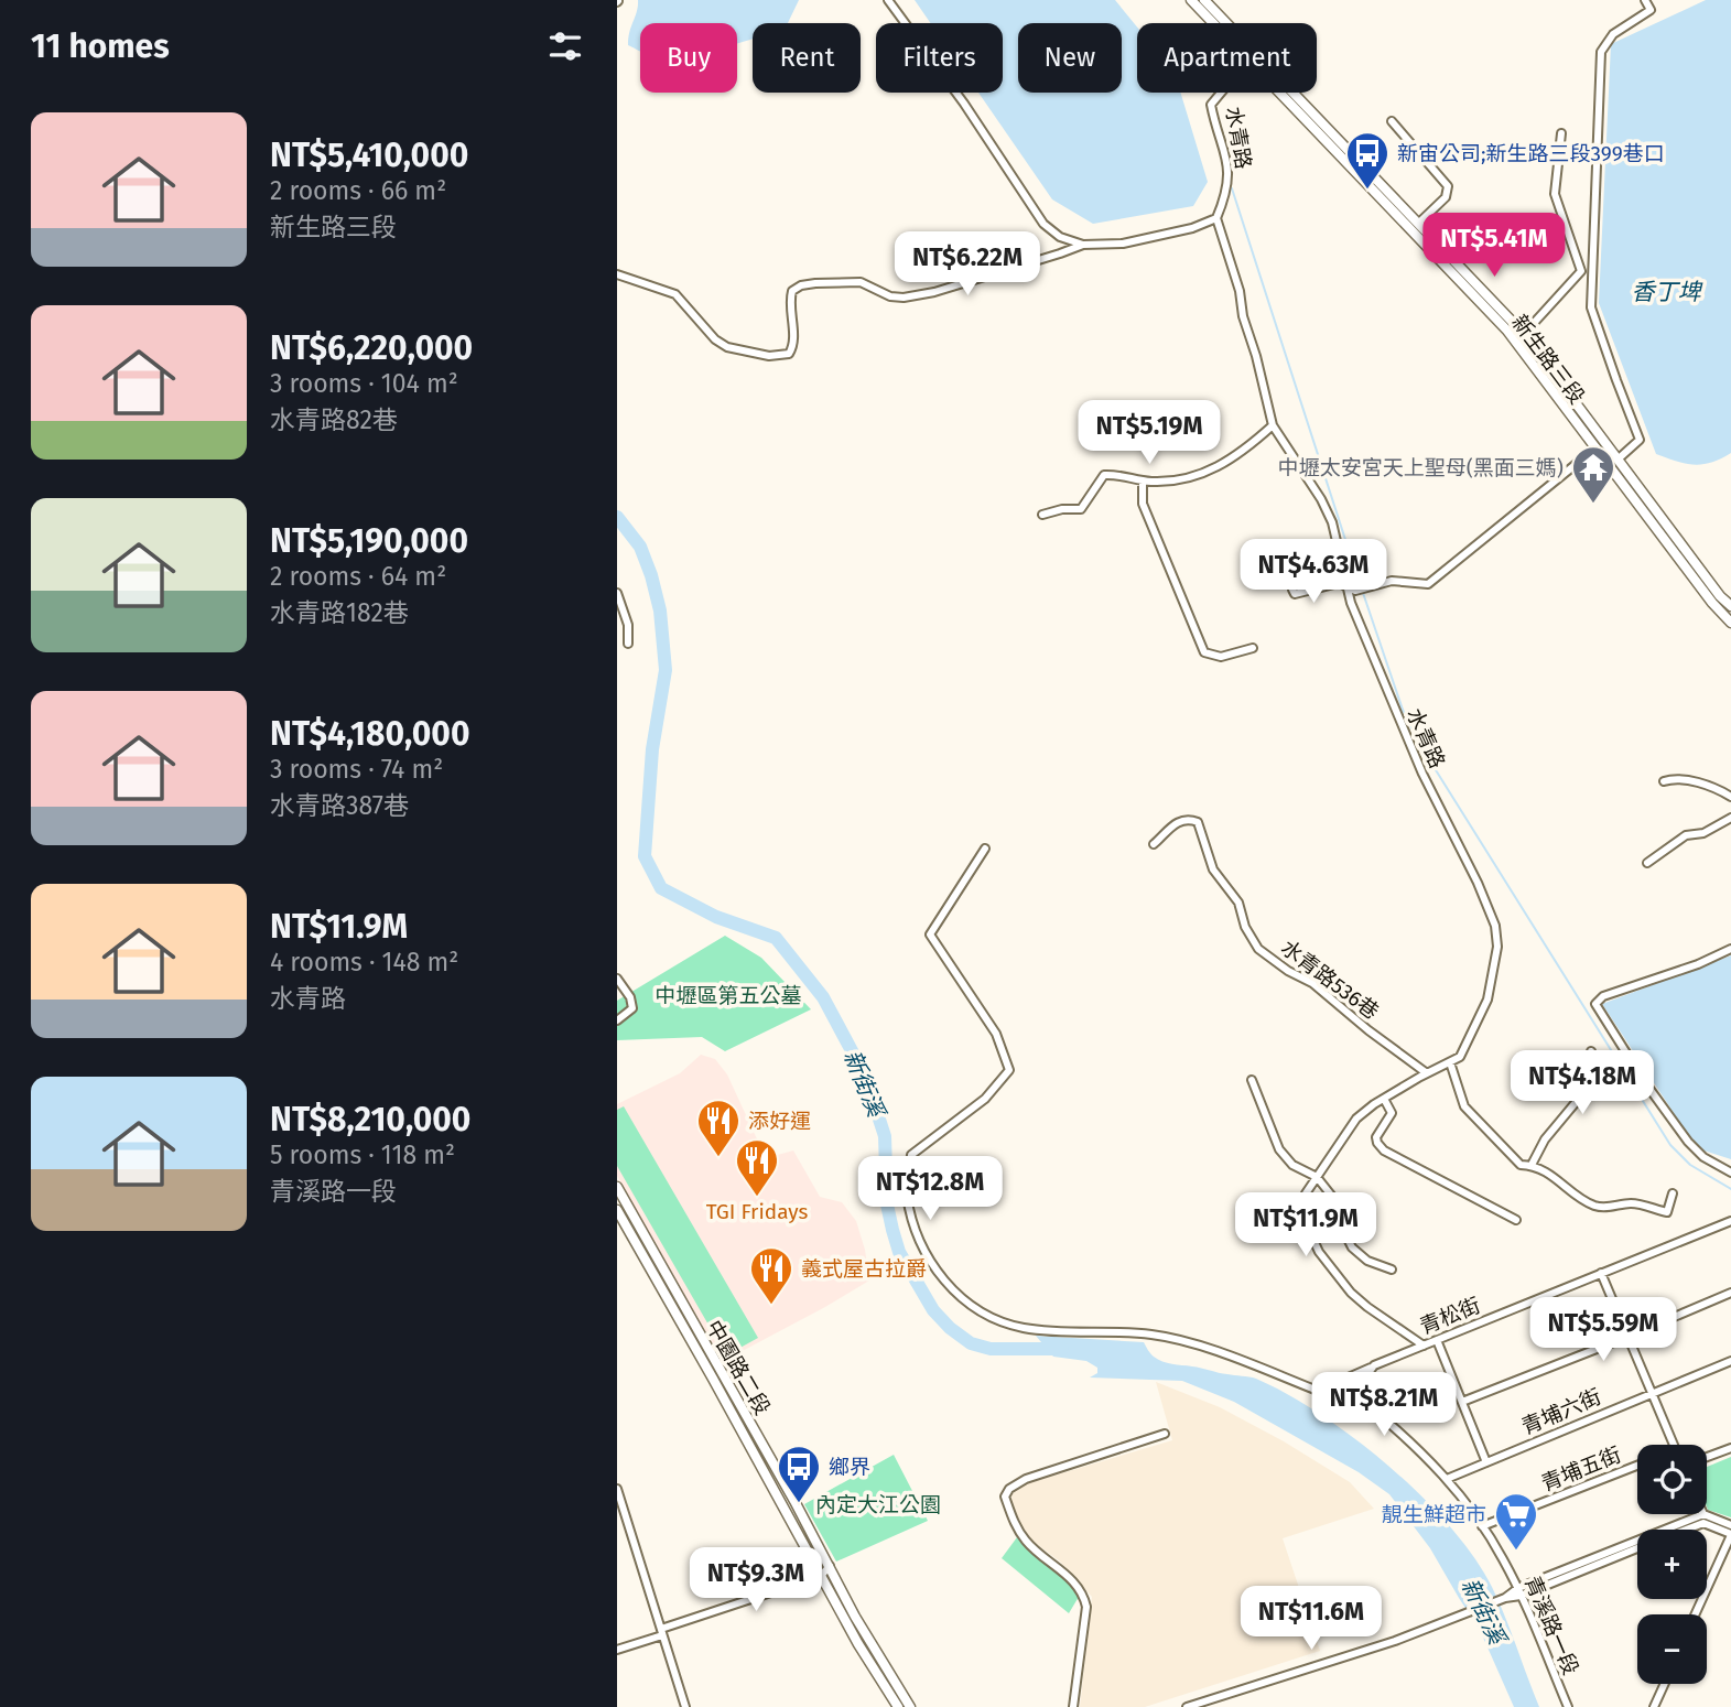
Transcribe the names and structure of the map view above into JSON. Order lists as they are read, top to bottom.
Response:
{
  "streets": {
    "main road": ["新生路三段", "中園路二段"],
    "street": [
      "水青路",
      "水青路536巷",
      "青松街",
      "青埔六街",
      "青埔五街",
      "青溪路一段"
    ]
  },
  "crossings": [
    ["水青路", "水青路536巷"],
    ["水青路", "青松街"],
    ["青松街", "青溪路一段"],
    ["青埔六街", "青溪路一段"],
    ["青埔五街", "青溪路一段"]
  ],
  "water": ["香丁埤", "新街溪"],
  "parks": ["中壢區第五公墓", "內定大江公園"],
  "places": {
    "bus stop": ["新宙公司;新生路三段399巷口", "鄉界"],
    "temple": ["中壢太安宮天上聖母(黑面三媽)"],
    "restaurant": ["添好運", "TGI Fridays", "義式屋古拉爵"],
    "supermarket": ["靚生鮮超市"]
  },
  "page": {
    "heading": "11 homes",
    "chip": [
      "Buy",
      "Rent",
      "Filters",
      "New",
      "Apartment"
    ],
    "list": [
      {
        "name": "NT$5,410,000",
        "note": "2 rooms · 66 m² · 新生路三段"
      },
      {
        "name": "NT$6,220,000",
        "note": "3 rooms · 104 m² · 水青路82巷"
      },
      {
        "name": "NT$5,190,000",
        "note": "2 rooms · 64 m² · 水青路182巷"
      },
      {
        "name": "NT$4,180,000",
        "note": "3 rooms · 74 m² · 水青路387巷"
      },
      {
        "name": "NT$11.9M",
        "note": "4 rooms · 148 m² · 水青路"
      },
      {
        "name": "NT$8,210,000",
        "note": "5 rooms · 118 m² · 青溪路一段"
      }
    ],
    "price": [
      "NT$5.41M",
      "NT$6.22M",
      "NT$5.19M",
      "NT$4.63M",
      "NT$4.18M",
      "NT$12.8M",
      "NT$11.9M",
      "NT$5.59M",
      "NT$8.21M",
      "NT$9.3M",
      "NT$11.6M"
    ],
    "map_buttons": ["+", "−"]
  }
}
